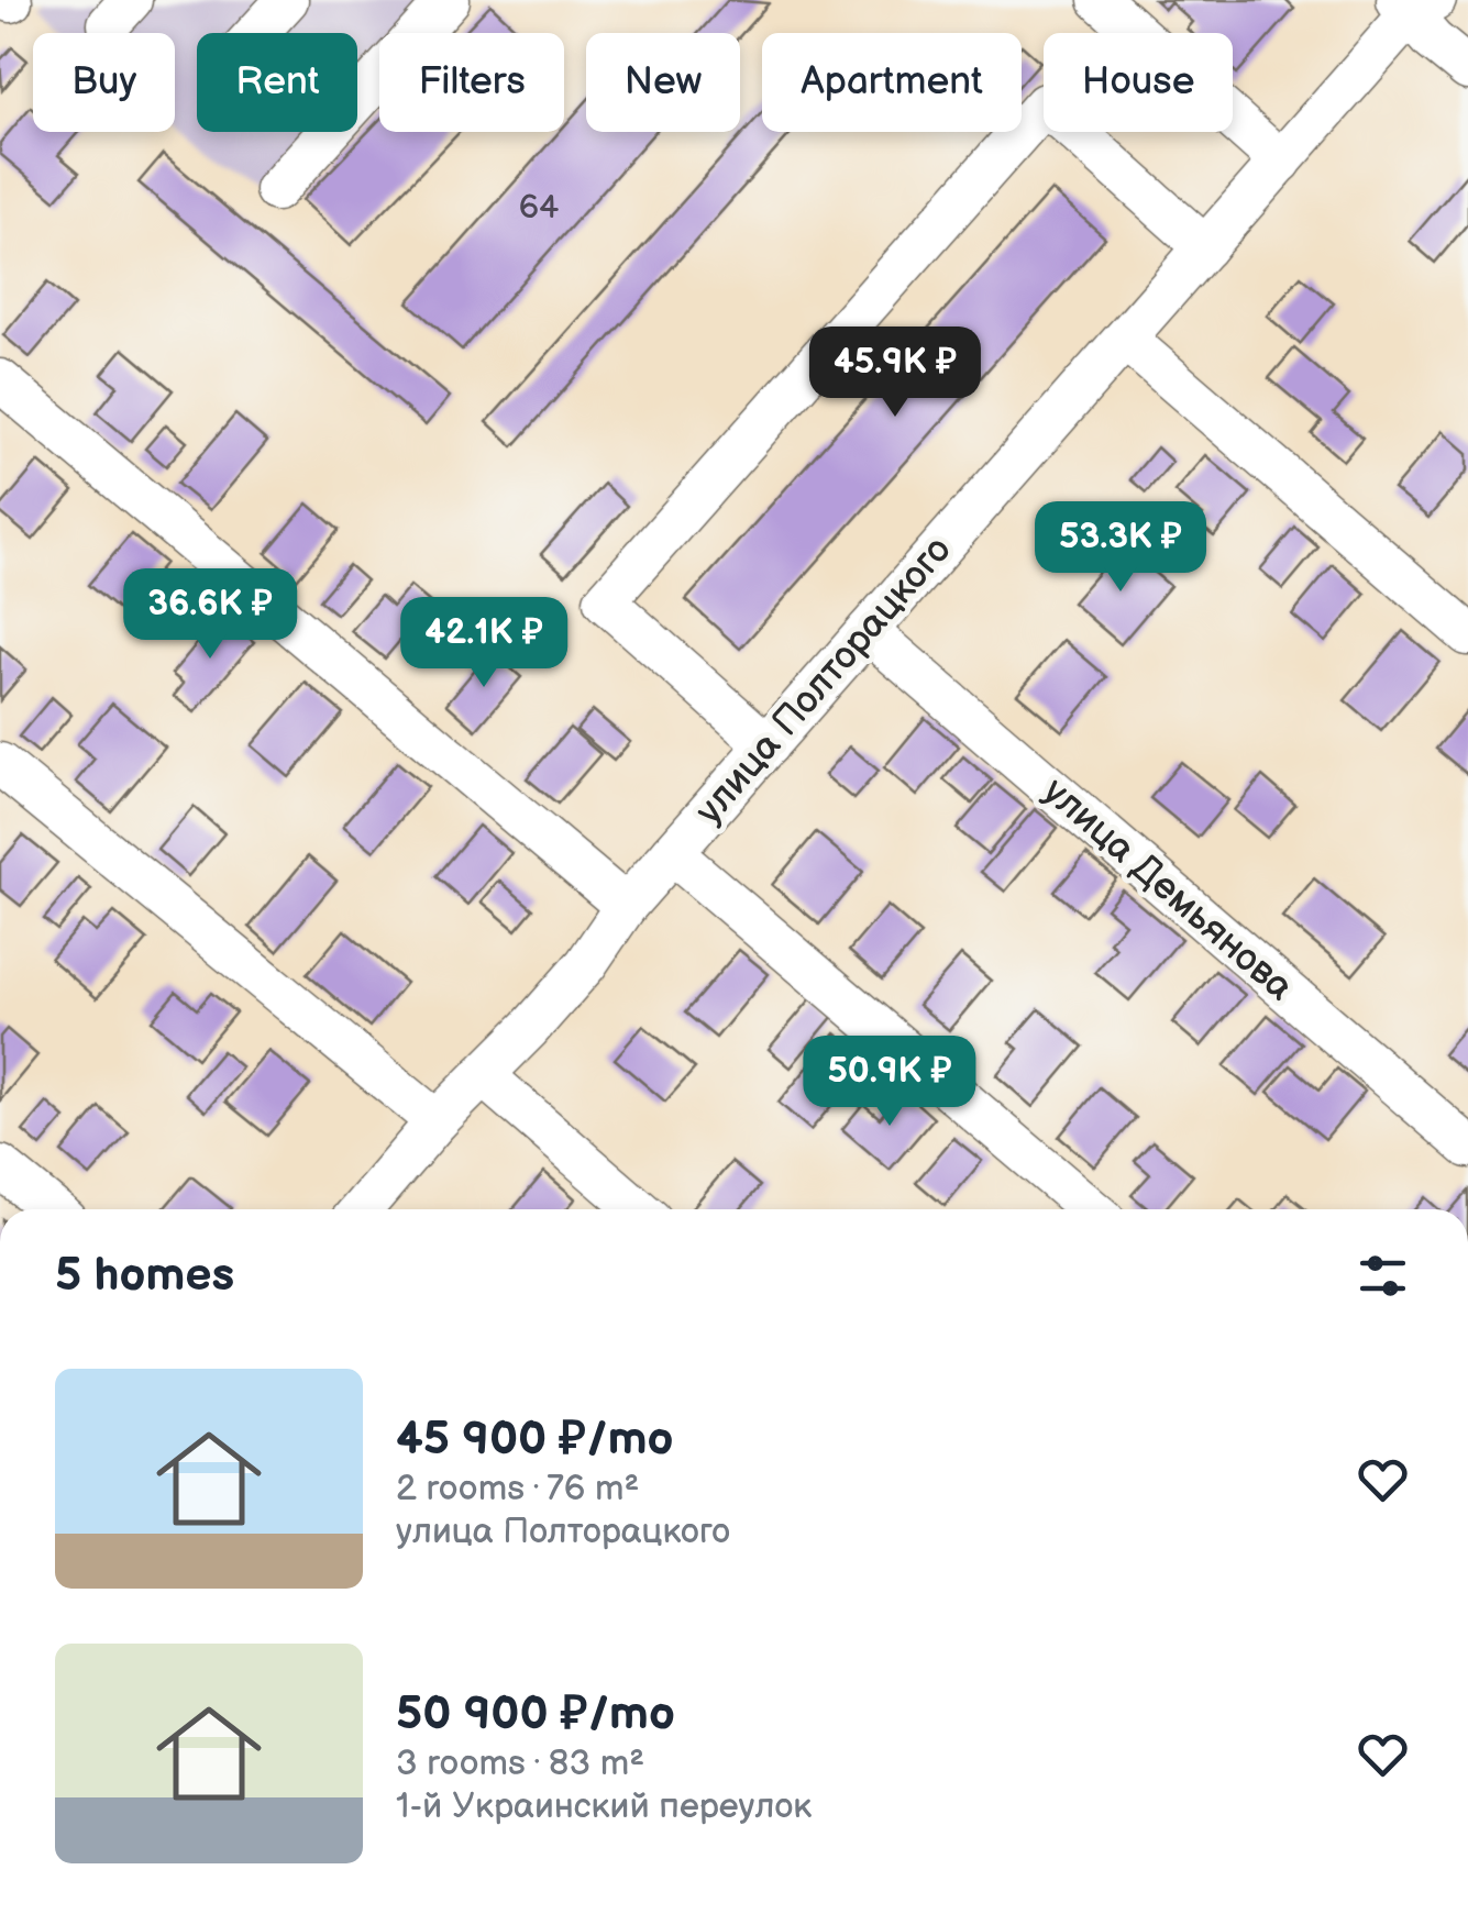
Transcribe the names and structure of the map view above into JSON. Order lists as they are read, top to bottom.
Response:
{
  "streets": {
    "street": ["улица Полторацкого", "улица Демьянова"]
  },
  "crossings": [
    ["улица Полторацкого", "улица Демьянова"]
  ],
  "house_numbers": ["64"],
  "page": {
    "chip": [
      "Buy",
      "Rent",
      "Filters",
      "New",
      "Apartment",
      "House"
    ],
    "price": [
      "45.9K ₽",
      "53.3K ₽",
      "36.6K ₽",
      "42.1K ₽",
      "50.9K ₽"
    ],
    "heading": "5 homes",
    "list": [
      {
        "name": "45 900 ₽/mo",
        "note": "2 rooms · 76 m² · улица Полторацкого"
      },
      {
        "name": "50 900 ₽/mo",
        "note": "3 rooms · 83 m² · 1-й Украинский переулок"
      }
    ]
  }
}
